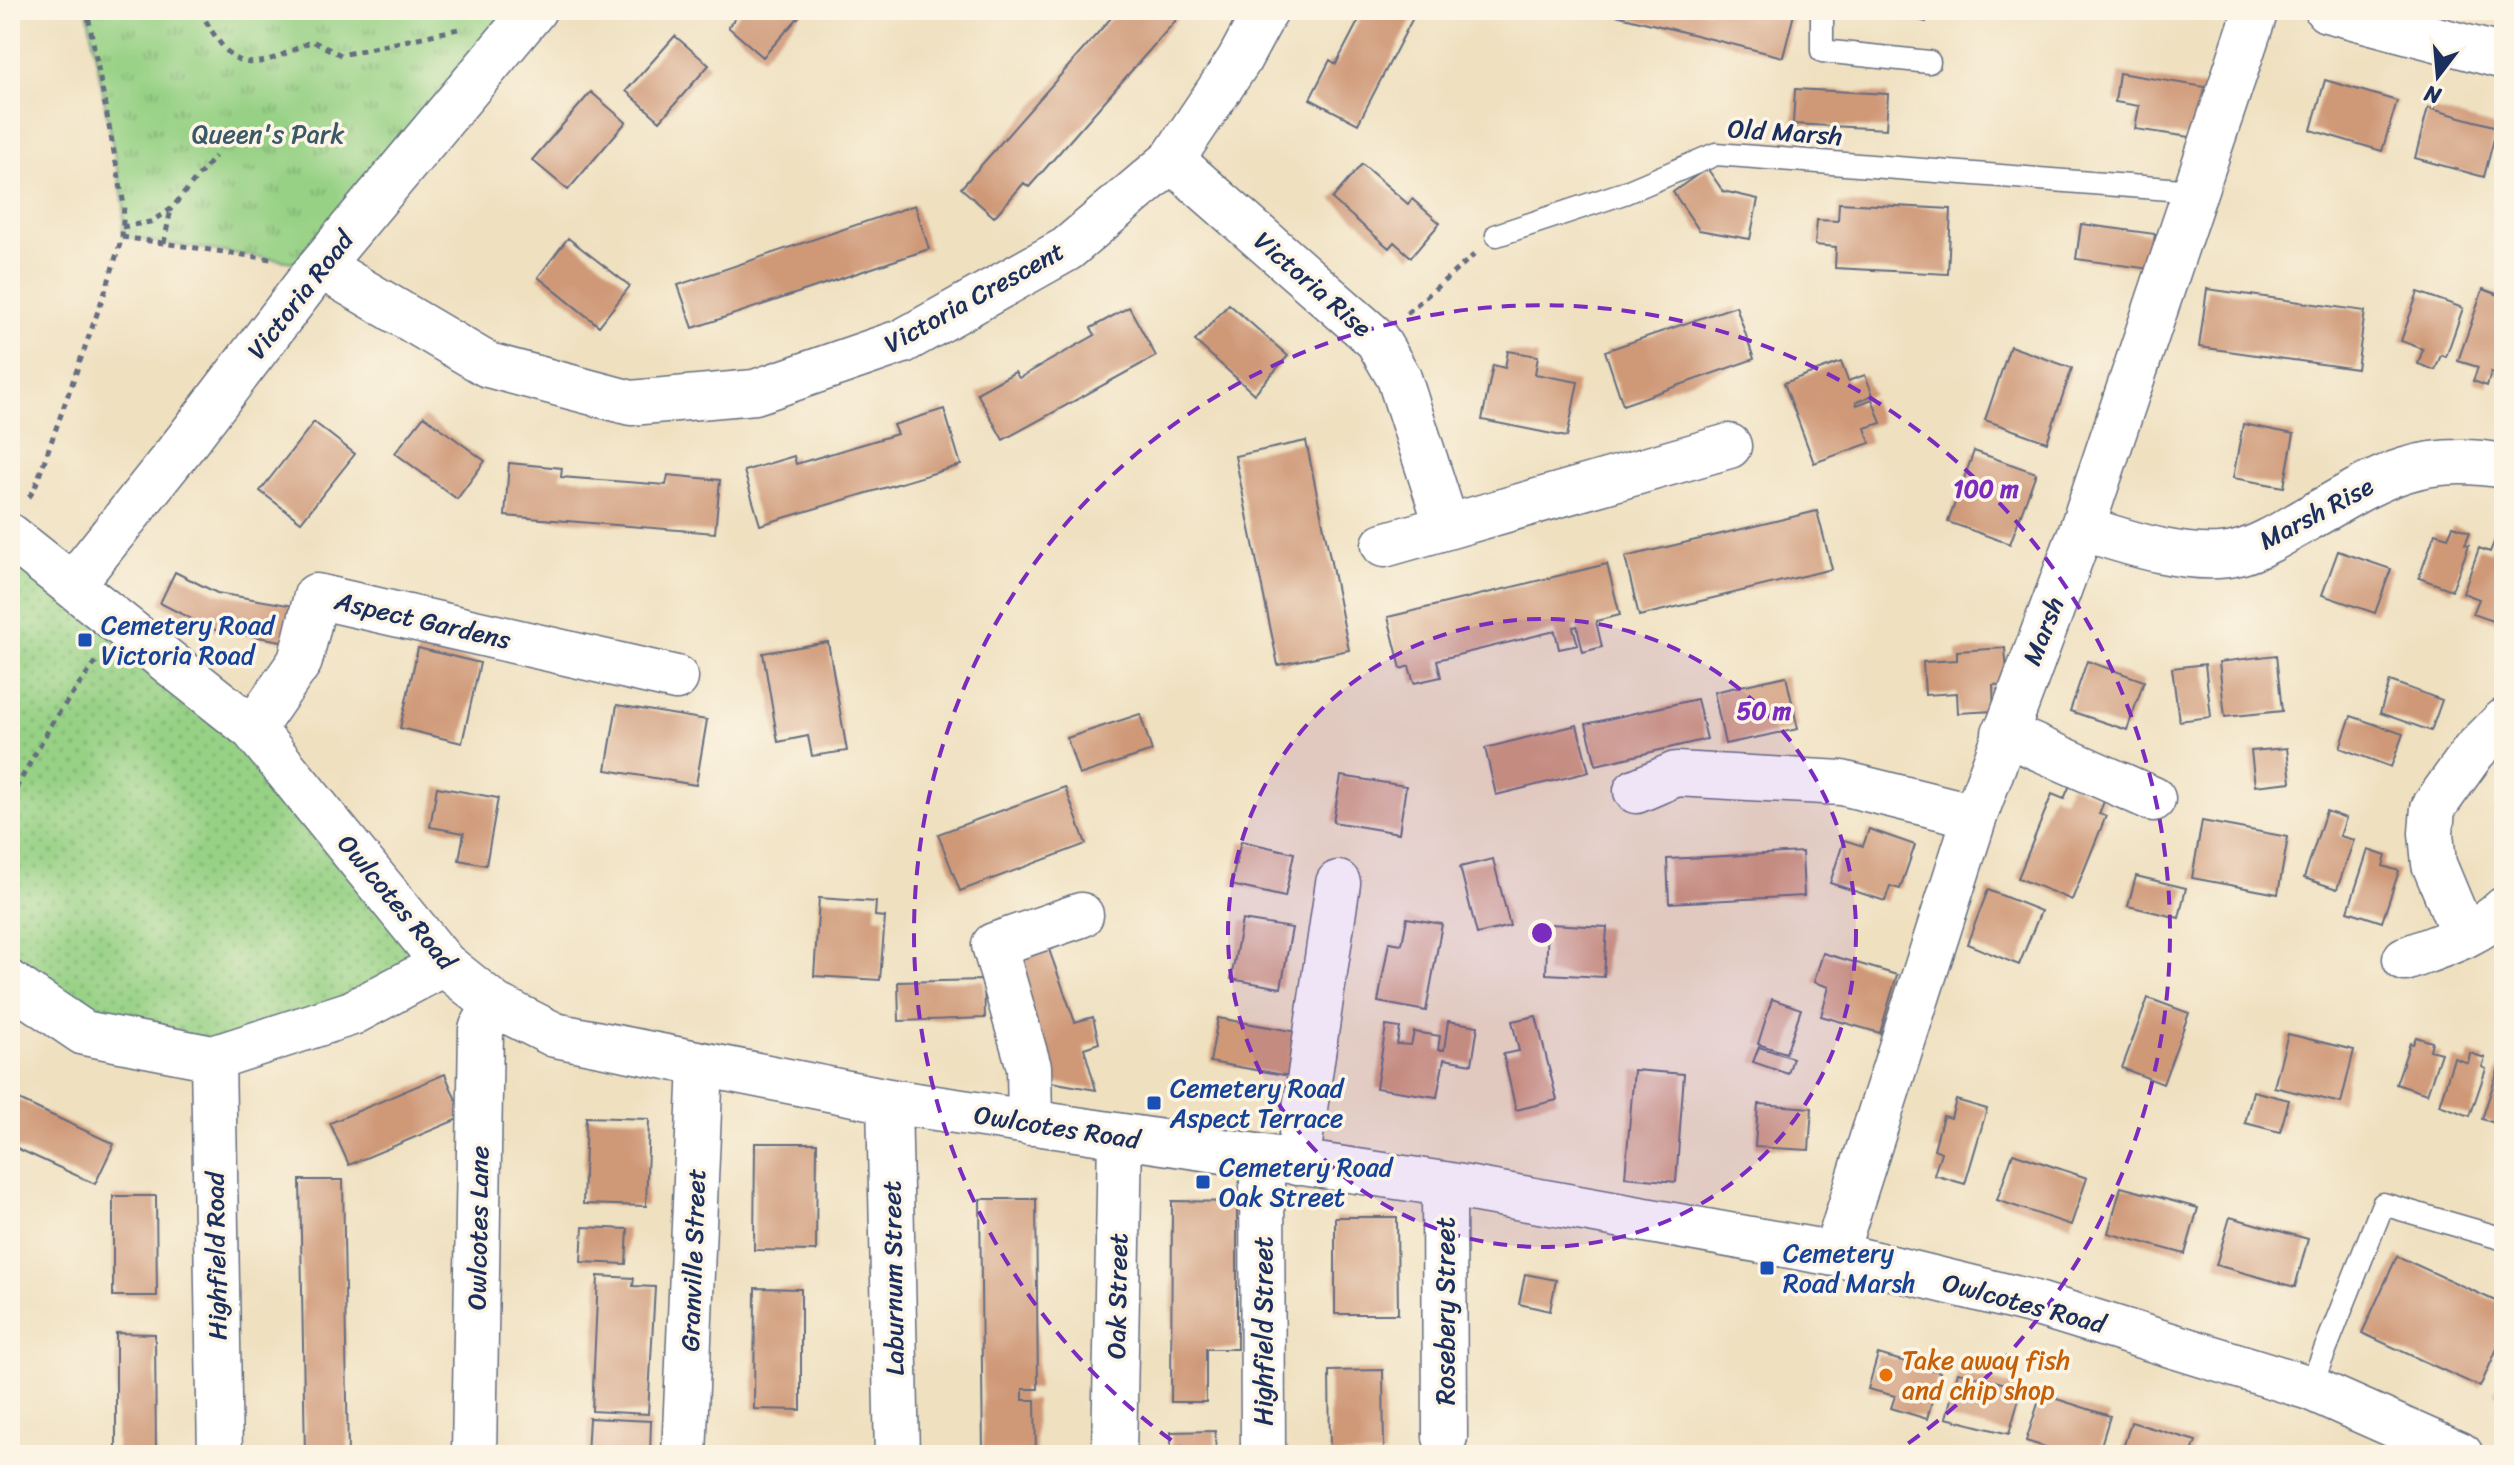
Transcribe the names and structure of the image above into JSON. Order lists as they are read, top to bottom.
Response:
{
  "streets": {
    "street": [
      "Victoria Rise",
      "Victoria Road",
      "Victoria Crescent",
      "Marsh Rise",
      "Aspect Gardens",
      "Marsh",
      "Owlcotes Road",
      "Owlcotes Lane",
      "Highfield Road",
      "Granville Street",
      "Laburnum Street",
      "Oak Street",
      "Rosebery Street",
      "Highfield Street"
    ],
    "lane": ["Old Marsh"]
  },
  "crossings": [
    ["Old Marsh", "Marsh"],
    ["Victoria Rise", "Victoria Crescent"],
    ["Victoria Road", "Victoria Crescent"],
    ["Victoria Road", "Owlcotes Road"],
    ["Marsh Rise", "Marsh"],
    ["Aspect Gardens", "Owlcotes Road"],
    ["Marsh", "Owlcotes Road"],
    ["Owlcotes Road", "Owlcotes Lane"],
    ["Owlcotes Road", "Granville Street"],
    ["Owlcotes Road", "Laburnum Street"],
    ["Owlcotes Road", "Oak Street"],
    ["Owlcotes Road", "Rosebery Street"],
    ["Owlcotes Road", "Highfield Street"]
  ],
  "parks": ["Queen's Park"],
  "places": {
    "transit": [
      "Cemetery Road Victoria Road",
      "Cemetery Road Aspect Terrace",
      "Cemetery Road Oak Street",
      "Cemetery Road Marsh"
    ],
    "other": ["Take away fish and chip shop"]
  },
  "north": "bottom",
  "rings": ["100 m", "50 m"]
}
